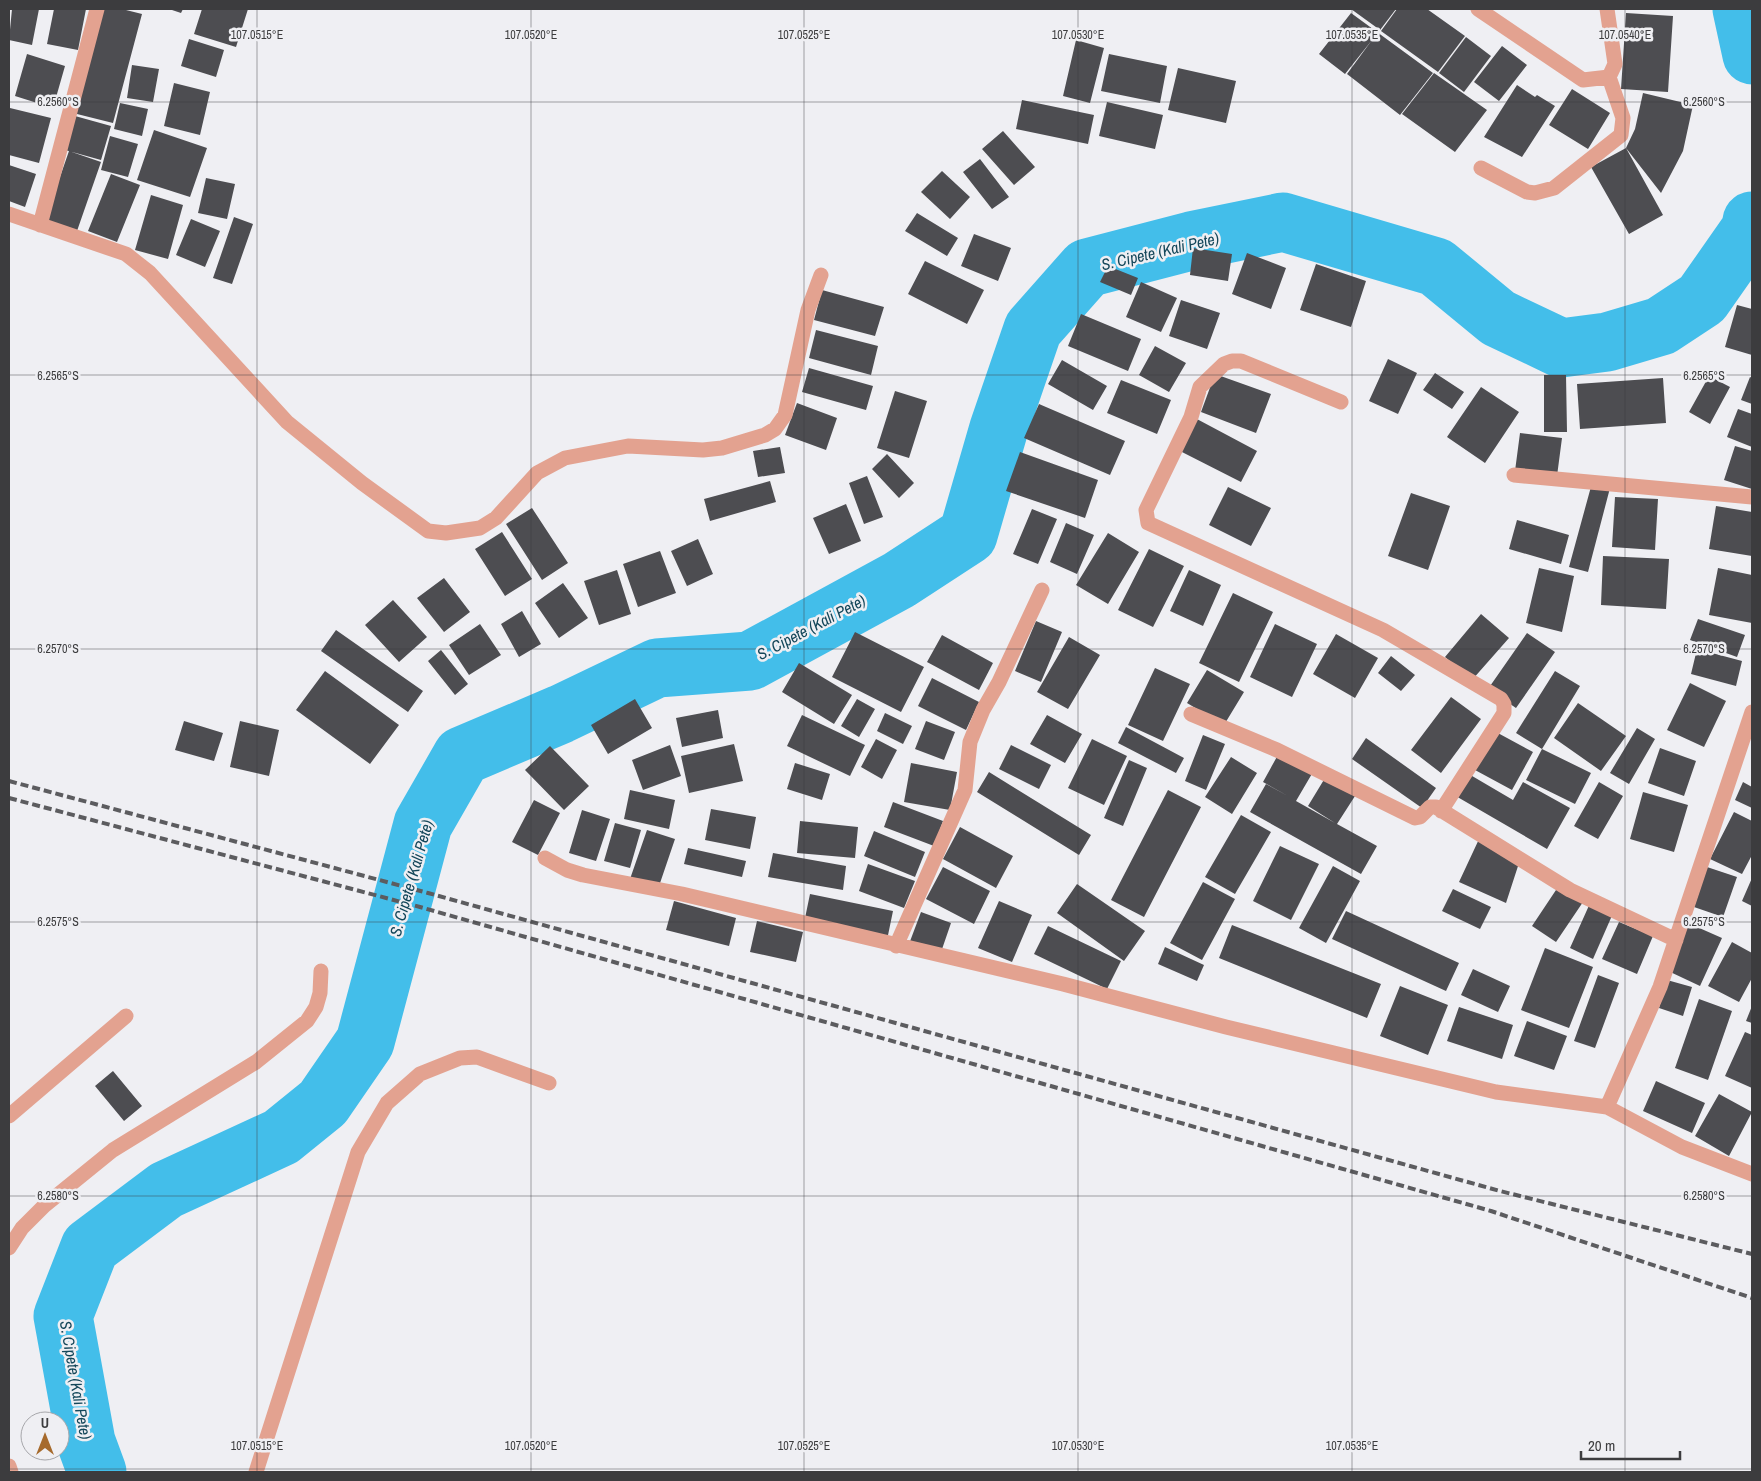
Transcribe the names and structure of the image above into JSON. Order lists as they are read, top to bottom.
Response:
{
  "water": ["S. Cipete (Kali Pete)"],
  "scale_bar": "20 m",
  "north": "top",
  "coordinates": [
    "107.0515°E",
    "107.0520°E",
    "107.0525°E",
    "107.0530°E",
    "107.0535°E",
    "107.0540°E",
    "6.2560°S",
    "6.2565°S",
    "6.2570°S",
    "6.2575°S",
    "6.2580°S"
  ]
}
